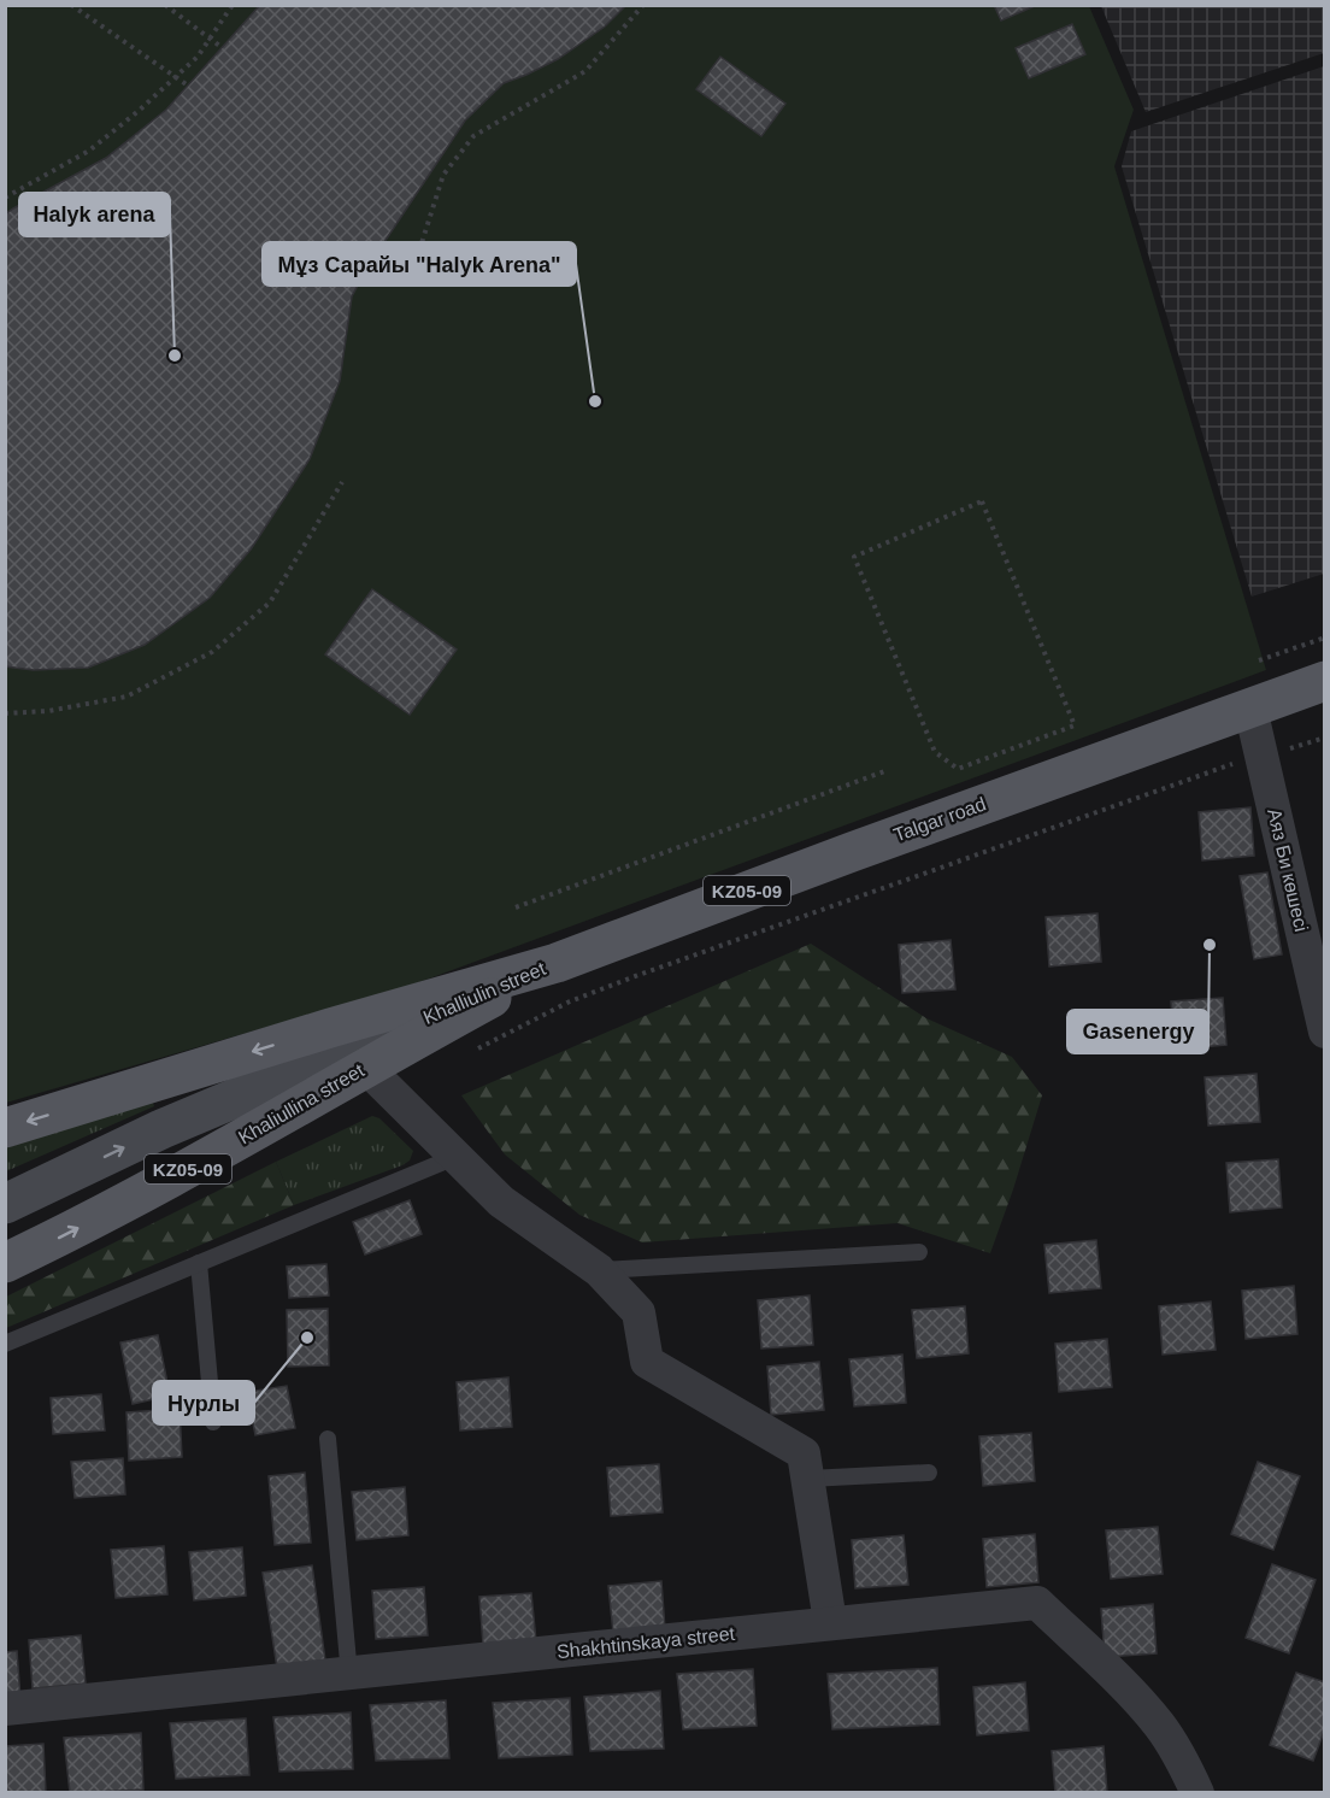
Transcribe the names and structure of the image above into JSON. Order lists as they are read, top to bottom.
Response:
{
  "streets": {
    "main road": [
      "Talgar road",
      "KZ05-09",
      "Khalliulin street",
      "Khaliullina street"
    ],
    "street": ["Аяз Би көшесі", "Shakhtinskaya street"]
  },
  "crossings": [
    ["Talgar road", "Аяз Би көшесі"],
    ["Talgar road", "Khalliulin street"],
    ["Talgar road", "Khaliullina street"],
    ["Khalliulin street", "Khaliullina street"]
  ],
  "one_way": ["Khaliullina street"],
  "places": [
    "Halyk arena",
    "Мұз Сарайы \"Halyk Arena\"",
    "Gasenergy",
    "Нурлы"
  ]
}
